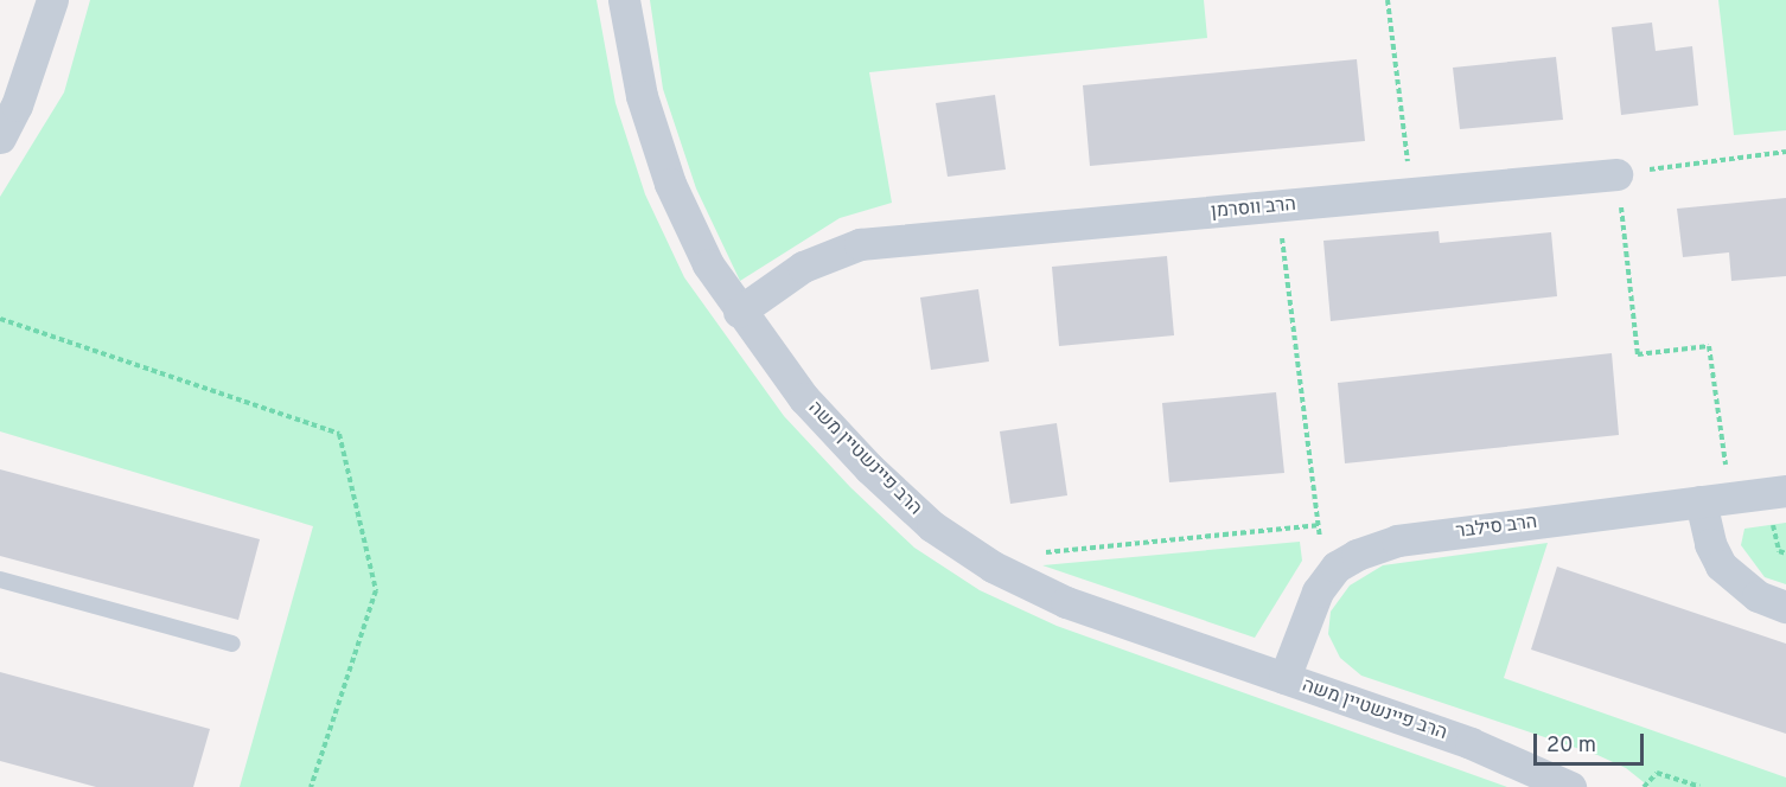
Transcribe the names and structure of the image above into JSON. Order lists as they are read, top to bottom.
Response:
{
  "streets": {
    "street": ["הרב ווסרמן", "הרב פיינשטיין משה", "הרב סילבר"]
  },
  "crossings": [
    ["הרב ווסרמן", "הרב פיינשטיין משה"],
    ["הרב פיינשטיין משה", "הרב סילבר"]
  ],
  "scale_bar": "20 m"
}
